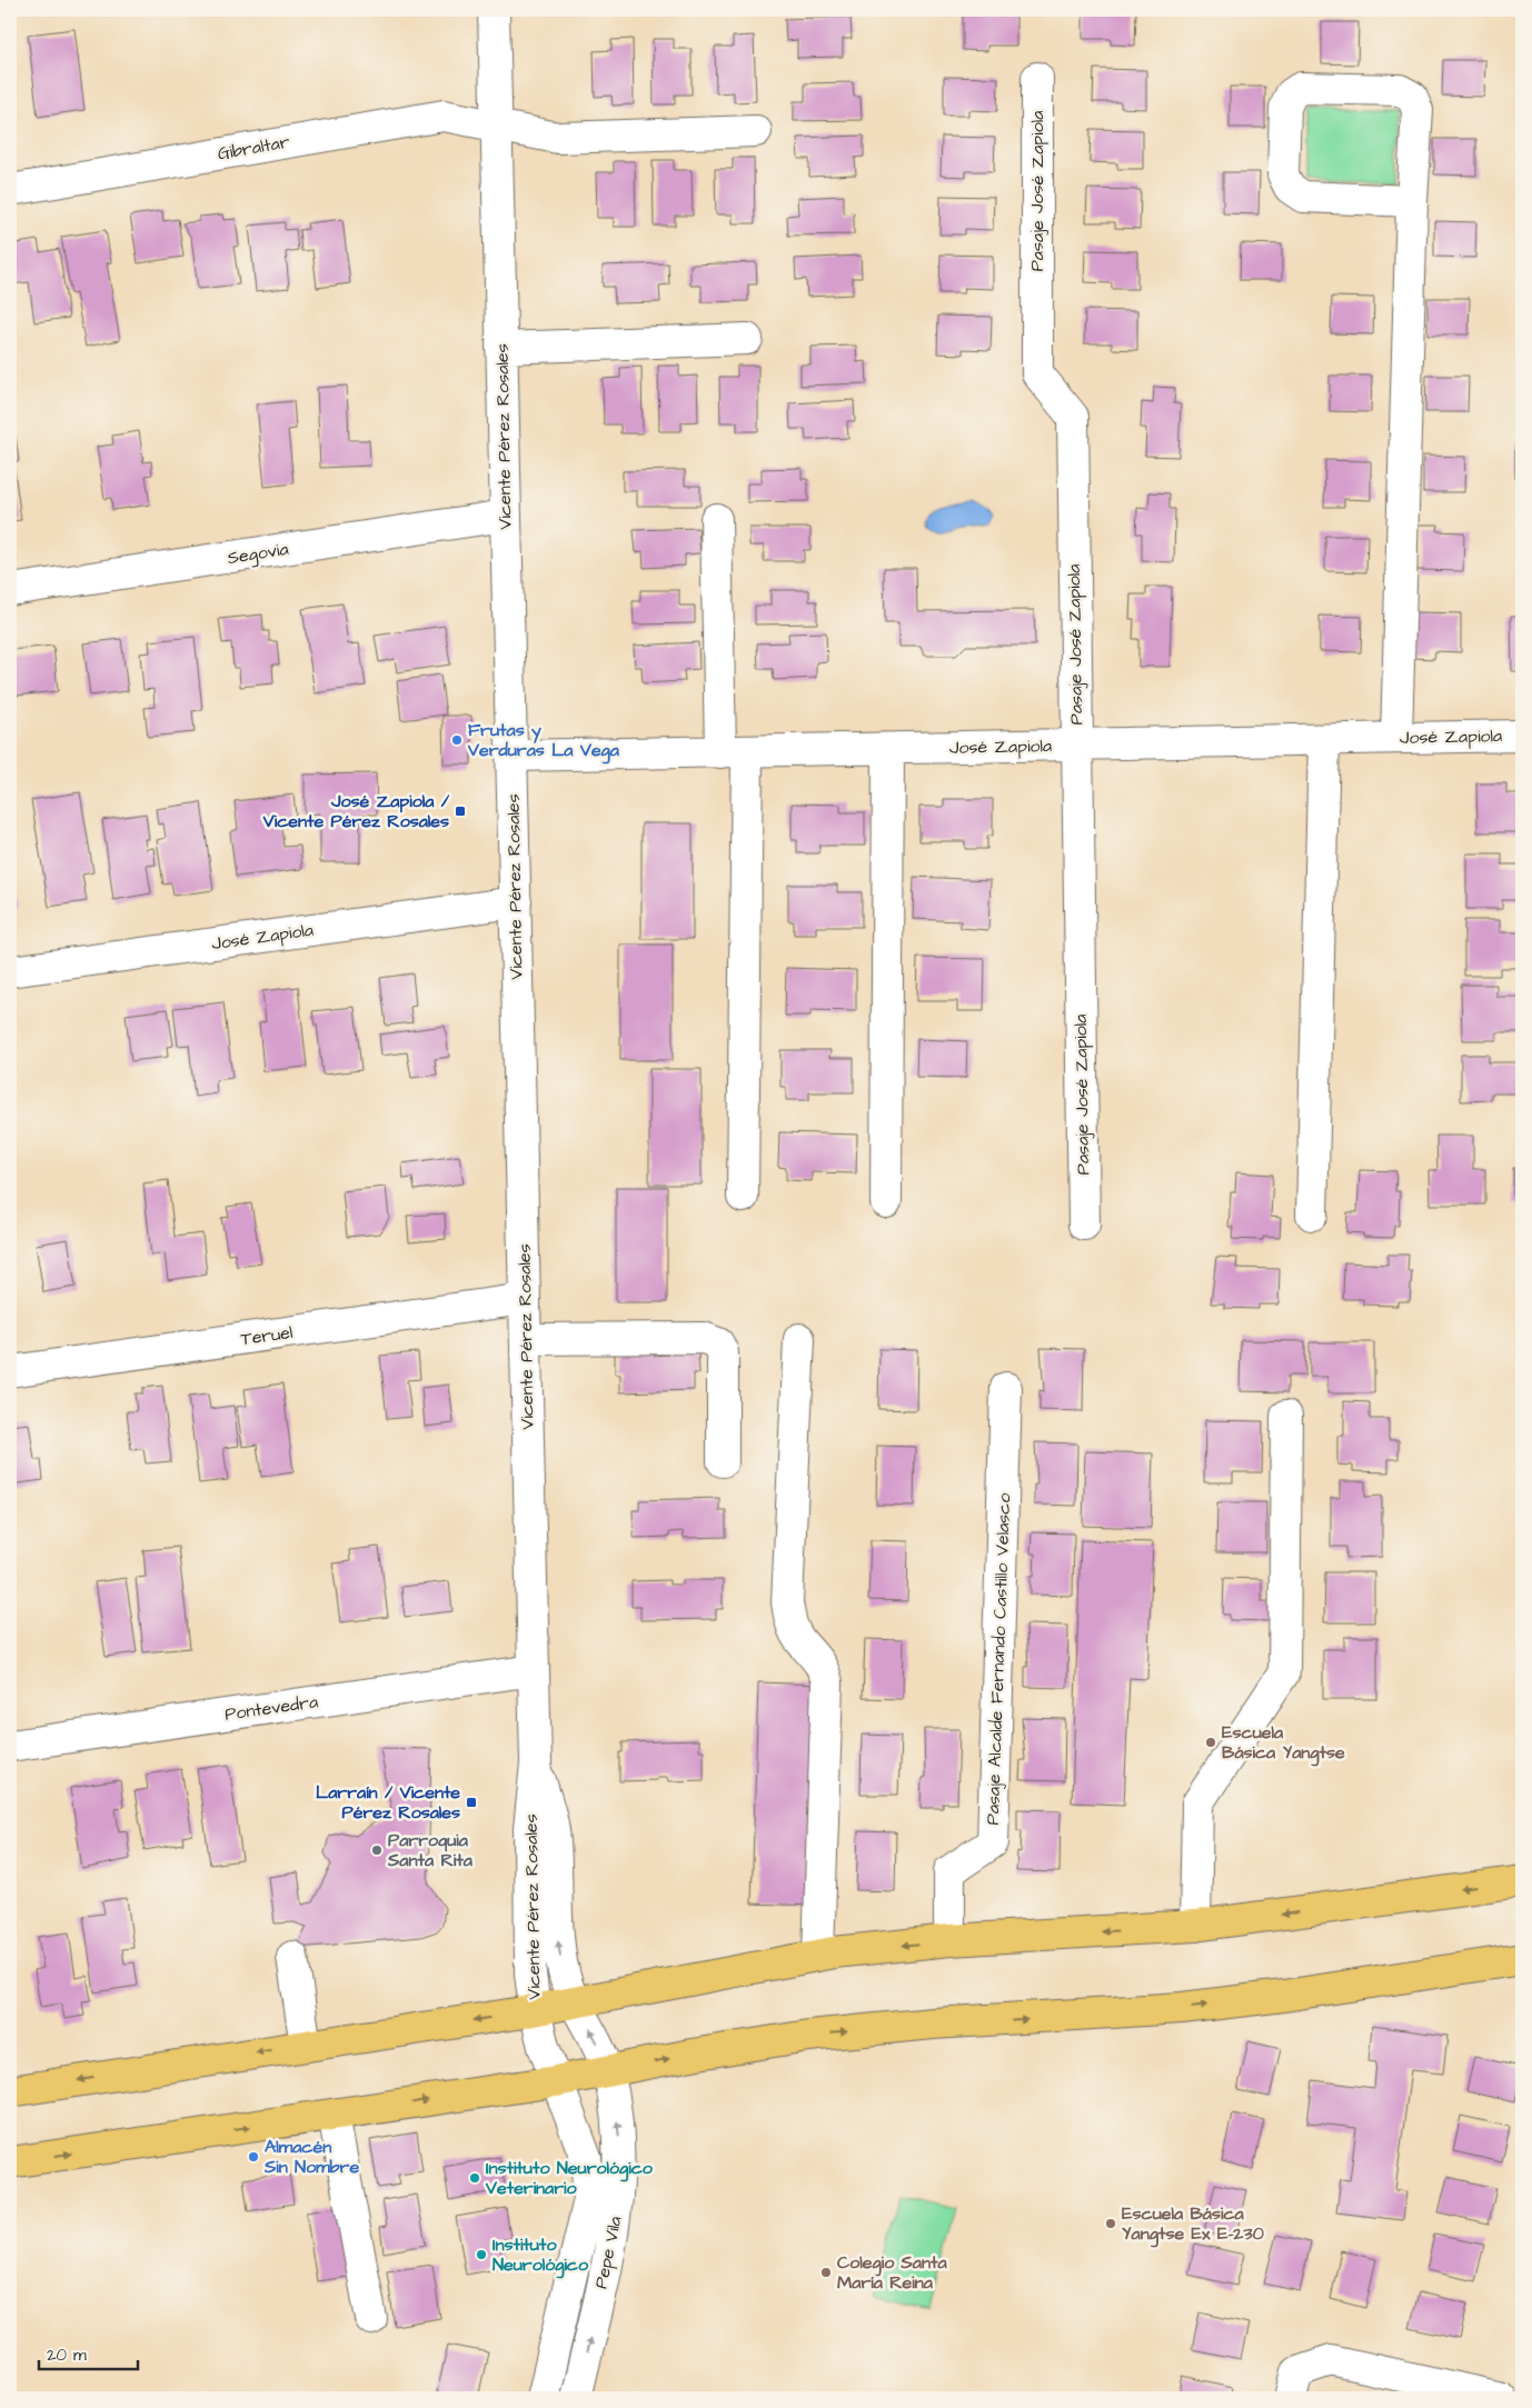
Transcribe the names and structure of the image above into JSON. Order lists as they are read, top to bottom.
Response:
{
  "streets": {
    "street": [
      "Gibraltar",
      "Pasaje José Zapiola",
      "Vicente Pérez Rosales",
      "Segovia",
      "José Zapiola",
      "Teruel",
      "Pasaje Alcalde Fernando Castillo Velasco",
      "Pontevedra",
      "Pepe Vila"
    ]
  },
  "crossings": [
    ["Gibraltar", "Vicente Pérez Rosales"],
    ["Pasaje José Zapiola", "José Zapiola"],
    ["Vicente Pérez Rosales", "Segovia"],
    ["Vicente Pérez Rosales", "José Zapiola"],
    ["Vicente Pérez Rosales", "Teruel"],
    ["Vicente Pérez Rosales", "Pontevedra"],
    ["Vicente Pérez Rosales", "Pepe Vila"]
  ],
  "places": {
    "other": [
      "Frutas y Verduras La Vega",
      "Escuela Básica Yangtse",
      "Parroquia Santa Rita",
      "Almacén Sin Nombre",
      "Instituto Neurológico Veterinario",
      "Escuela Básica Yangtse Ex E-230",
      "Instituto Neurológico",
      "Colegio Santa María Reina"
    ],
    "transit": ["José Zapiola / Vicente Pérez Rosales", "Larraín / Vicente Pérez Rosales"]
  },
  "scale_bar": "20 m"
}
